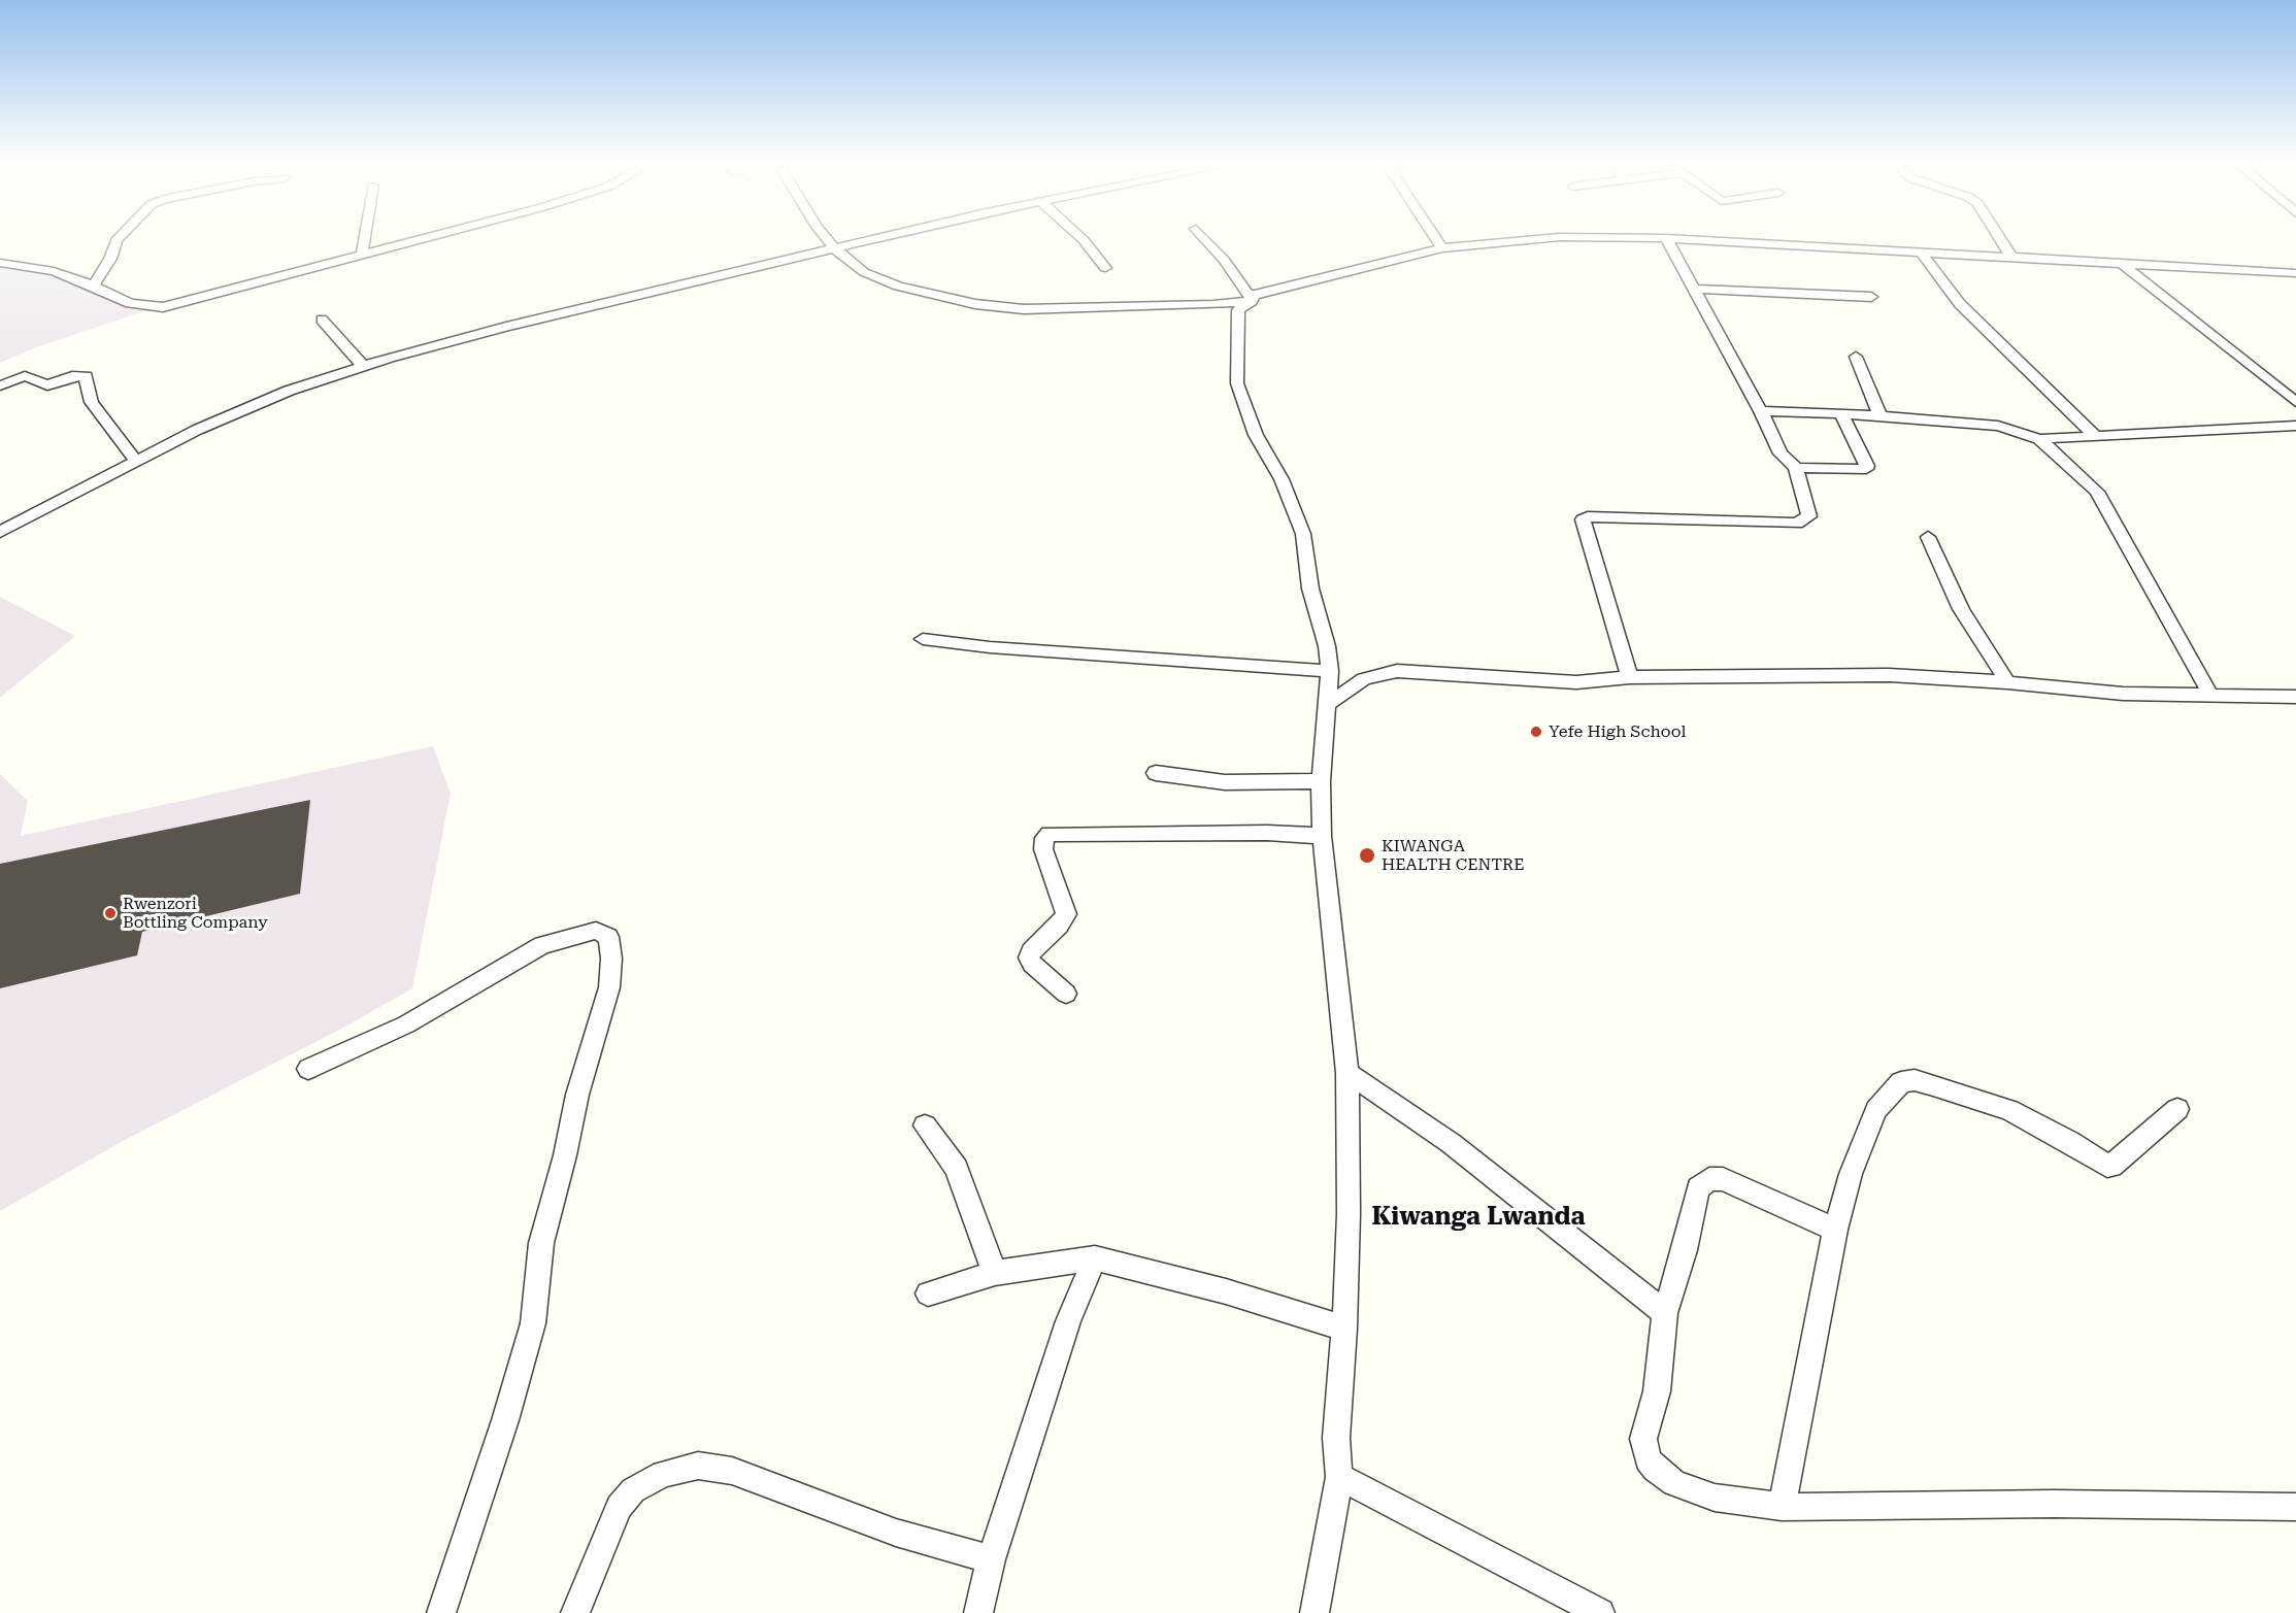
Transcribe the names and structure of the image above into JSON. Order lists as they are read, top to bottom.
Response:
{
  "districts": ["Kiwanga Lwanda"],
  "places": ["Yefe High School", "KIWANGA HEALTH CENTRE", "Rwenzori Bottling Company"]
}
